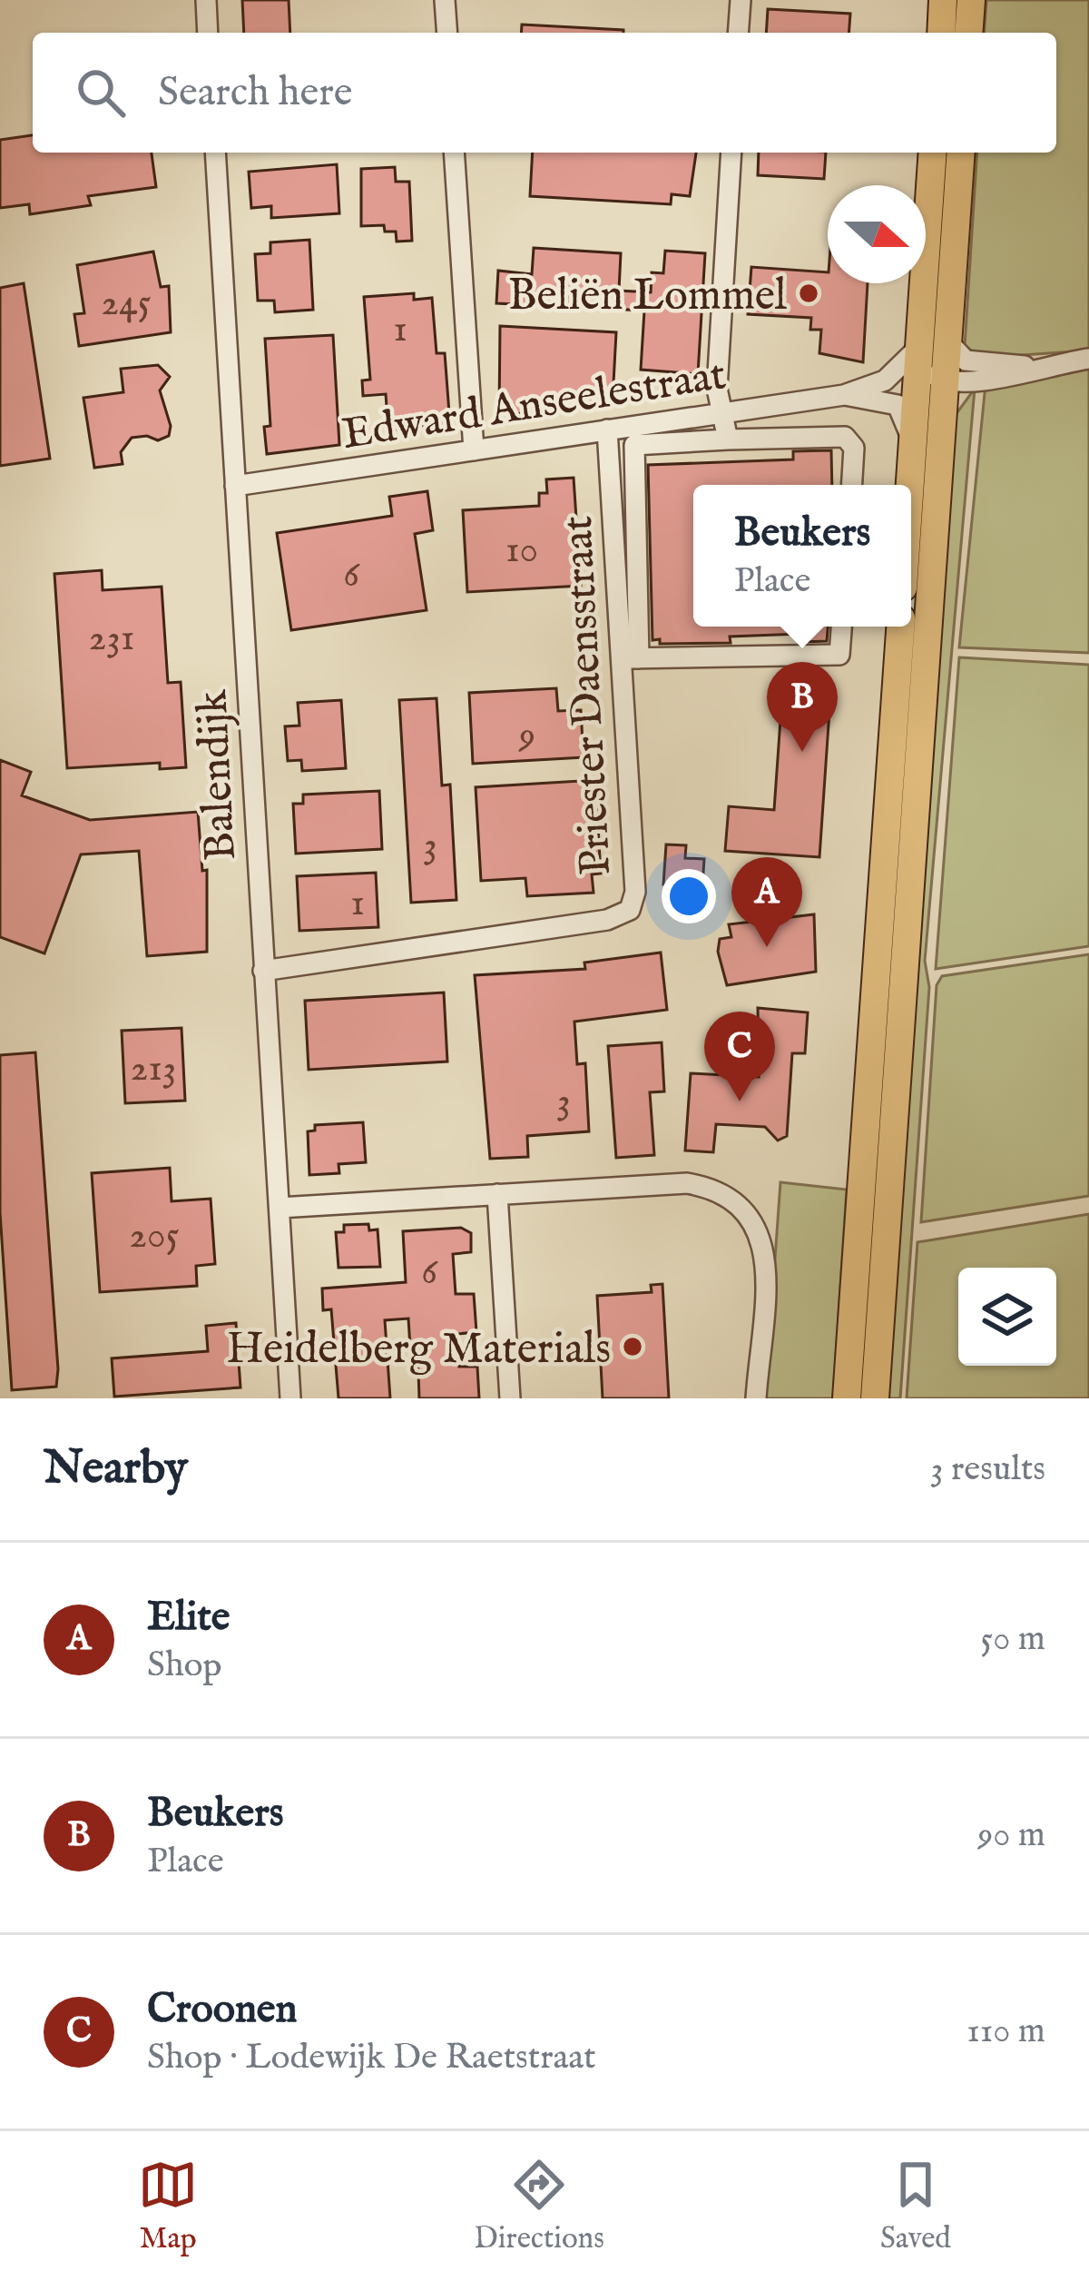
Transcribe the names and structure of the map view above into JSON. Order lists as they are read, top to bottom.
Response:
{
  "streets": {
    "street": ["Edward Anseelestraat", "Priester Daensstraat", "Balendijk"]
  },
  "crossings": [
    ["Edward Anseelestraat", "Priester Daensstraat"],
    ["Edward Anseelestraat", "Balendijk"],
    ["Priester Daensstraat", "Balendijk"]
  ],
  "places": ["Beliën Lommel", "Heidelberg Materials"],
  "house_numbers": [
    "245",
    "1",
    "10",
    "6",
    "231",
    "9",
    "3",
    "1",
    "213",
    "3",
    "205",
    "6"
  ],
  "north": "right",
  "page": {
    "search": "Search here",
    "popup": ["Beukers", "Place"],
    "pins": ["B", "A", "C"],
    "heading": ["Nearby", "3 results"],
    "list": [
      {
        "mark": "A",
        "name": "Elite",
        "note": "Shop",
        "value": "50 m"
      },
      {
        "mark": "B",
        "name": "Beukers",
        "note": "Place",
        "value": "90 m"
      },
      {
        "mark": "C",
        "name": "Croonen",
        "note": "Shop · Lodewijk De Raetstraat",
        "value": "110 m"
      }
    ],
    "nav": ["Map", "Directions", "Saved"]
  }
}
